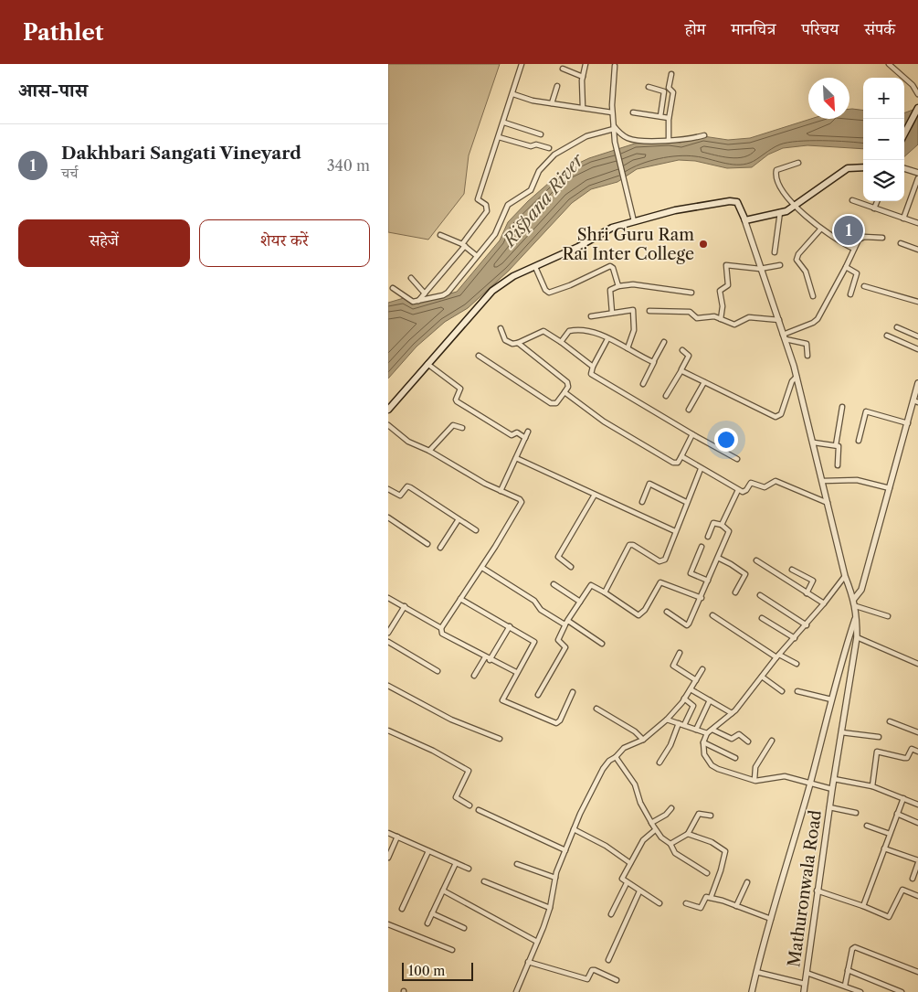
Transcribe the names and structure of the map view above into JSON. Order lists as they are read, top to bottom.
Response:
{
  "streets": {
    "street": ["Mathuronwala Road"]
  },
  "water": ["Rispana River"],
  "places": ["Shri Guru Ram Rai Inter College"],
  "scale_bar": "100 m",
  "north": "bottom right",
  "page": {
    "header": "Pathlet",
    "nav": [
      "होम",
      "मानचित्र",
      "परिचय",
      "संपर्क"
    ],
    "heading": "आस-पास",
    "map_buttons": ["+", "−"],
    "list": [
      {
        "mark": "1",
        "name": "Dakhbari Sangati Vineyard",
        "note": "चर्च",
        "value": "340 m"
      }
    ],
    "buttons": ["सहेजें", "शेयर करें"],
    "pins": "1",
    "scale": "100 m"
  }
}
